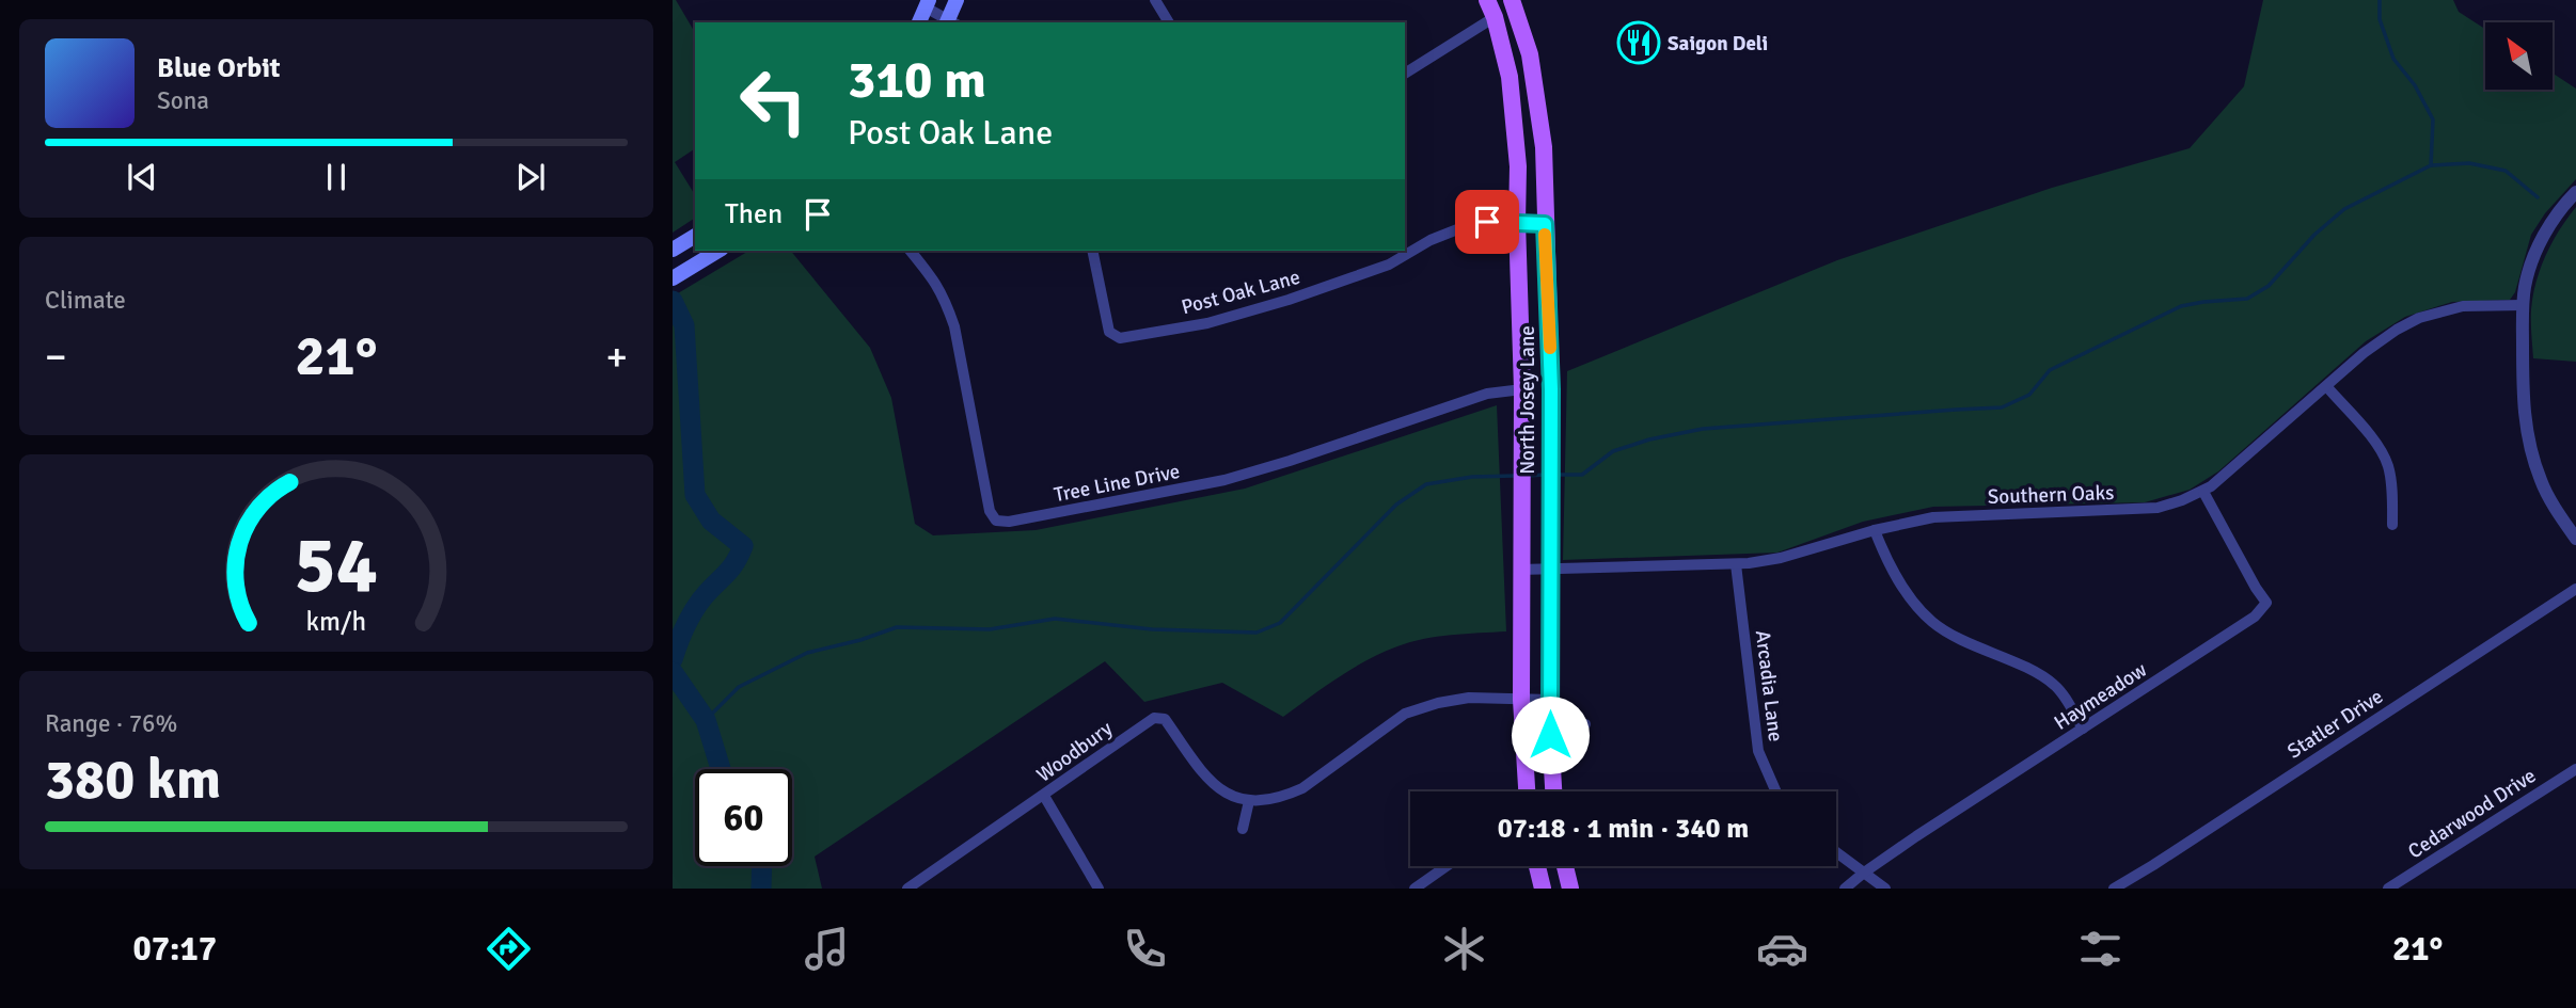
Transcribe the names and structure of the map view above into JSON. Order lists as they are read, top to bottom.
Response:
{
  "streets": {
    "main road": ["North Josey Lane"],
    "street": [
      "Post Oak Lane",
      "Tree Line Drive",
      "Southern Oaks",
      "Arcadia Lane",
      "Haymeadow",
      "Statler Drive",
      "Woodbury",
      "Cedarwood Drive"
    ]
  },
  "crossings": [
    ["Post Oak Lane", "North Josey Lane"],
    ["North Josey Lane", "Tree Line Drive"],
    ["North Josey Lane", "Southern Oaks"],
    ["Southern Oaks", "Arcadia Lane"],
    ["Southern Oaks", "Haymeadow"]
  ],
  "places": {
    "restaurant": ["Saigon Deli"]
  },
  "north": "top left",
  "page": {
    "turn": ["310 m", "Post Oak Lane"],
    "song": ["Blue Orbit", "Sona"],
    "then": "Then",
    "tile": [
      "Climate",
      ["Range · 76%", "380 km"]
    ],
    "heat": ["−", "21°", "+"],
    "limit": "60",
    "trip": "07:18 · 1 min · 340 m",
    "tabs": ["07:17", "21°"],
    "gauge": ["54", "km/h"]
  }
}
